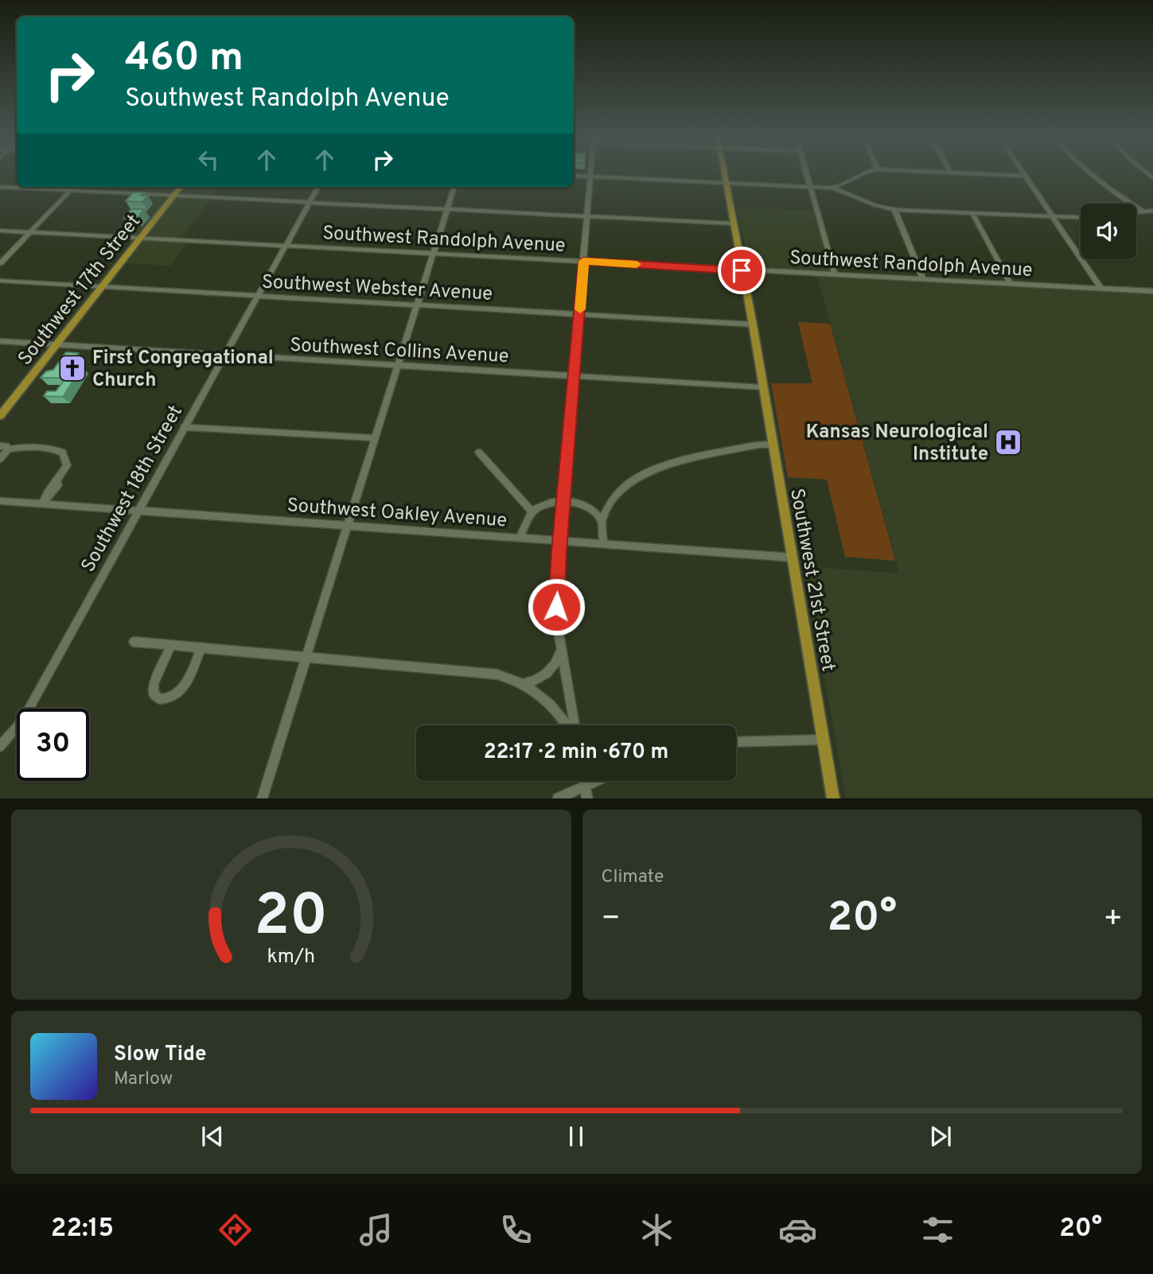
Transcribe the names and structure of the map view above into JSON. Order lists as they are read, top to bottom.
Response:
{
  "streets": {
    "main road": ["Southwest 17th Street", "Southwest 21st Street"],
    "street": [
      "Southwest Randolph Avenue",
      "Southwest Webster Avenue",
      "Southwest Collins Avenue",
      "Southwest 18th Street",
      "Southwest Oakley Avenue"
    ]
  },
  "crossings": [
    ["Southwest Randolph Avenue", "Southwest 17th Street"],
    ["Southwest Randolph Avenue", "Southwest 18th Street"],
    ["Southwest Randolph Avenue", "Southwest 21st Street"],
    ["Southwest Webster Avenue", "Southwest 17th Street"],
    ["Southwest Webster Avenue", "Southwest 18th Street"],
    ["Southwest Webster Avenue", "Southwest 21st Street"],
    ["Southwest 17th Street", "Southwest Collins Avenue"],
    ["Southwest Collins Avenue", "Southwest 18th Street"],
    ["Southwest Collins Avenue", "Southwest 21st Street"],
    ["Southwest 18th Street", "Southwest Oakley Avenue"],
    ["Southwest Oakley Avenue", "Southwest 21st Street"]
  ],
  "places": {
    "church": ["First Congregational Church"],
    "hospital": ["Kansas Neurological Institute"]
  },
  "page": {
    "turn": ["460 m", "Southwest Randolph Avenue"],
    "limit": "30",
    "trip": "22:17 · 2 min · 670 m",
    "tile": "Climate",
    "heat": ["−", "20°", "+"],
    "song": ["Slow Tide", "Marlow"],
    "tabs": ["22:15", "20°"],
    "gauge": ["20", "km/h"]
  }
}
